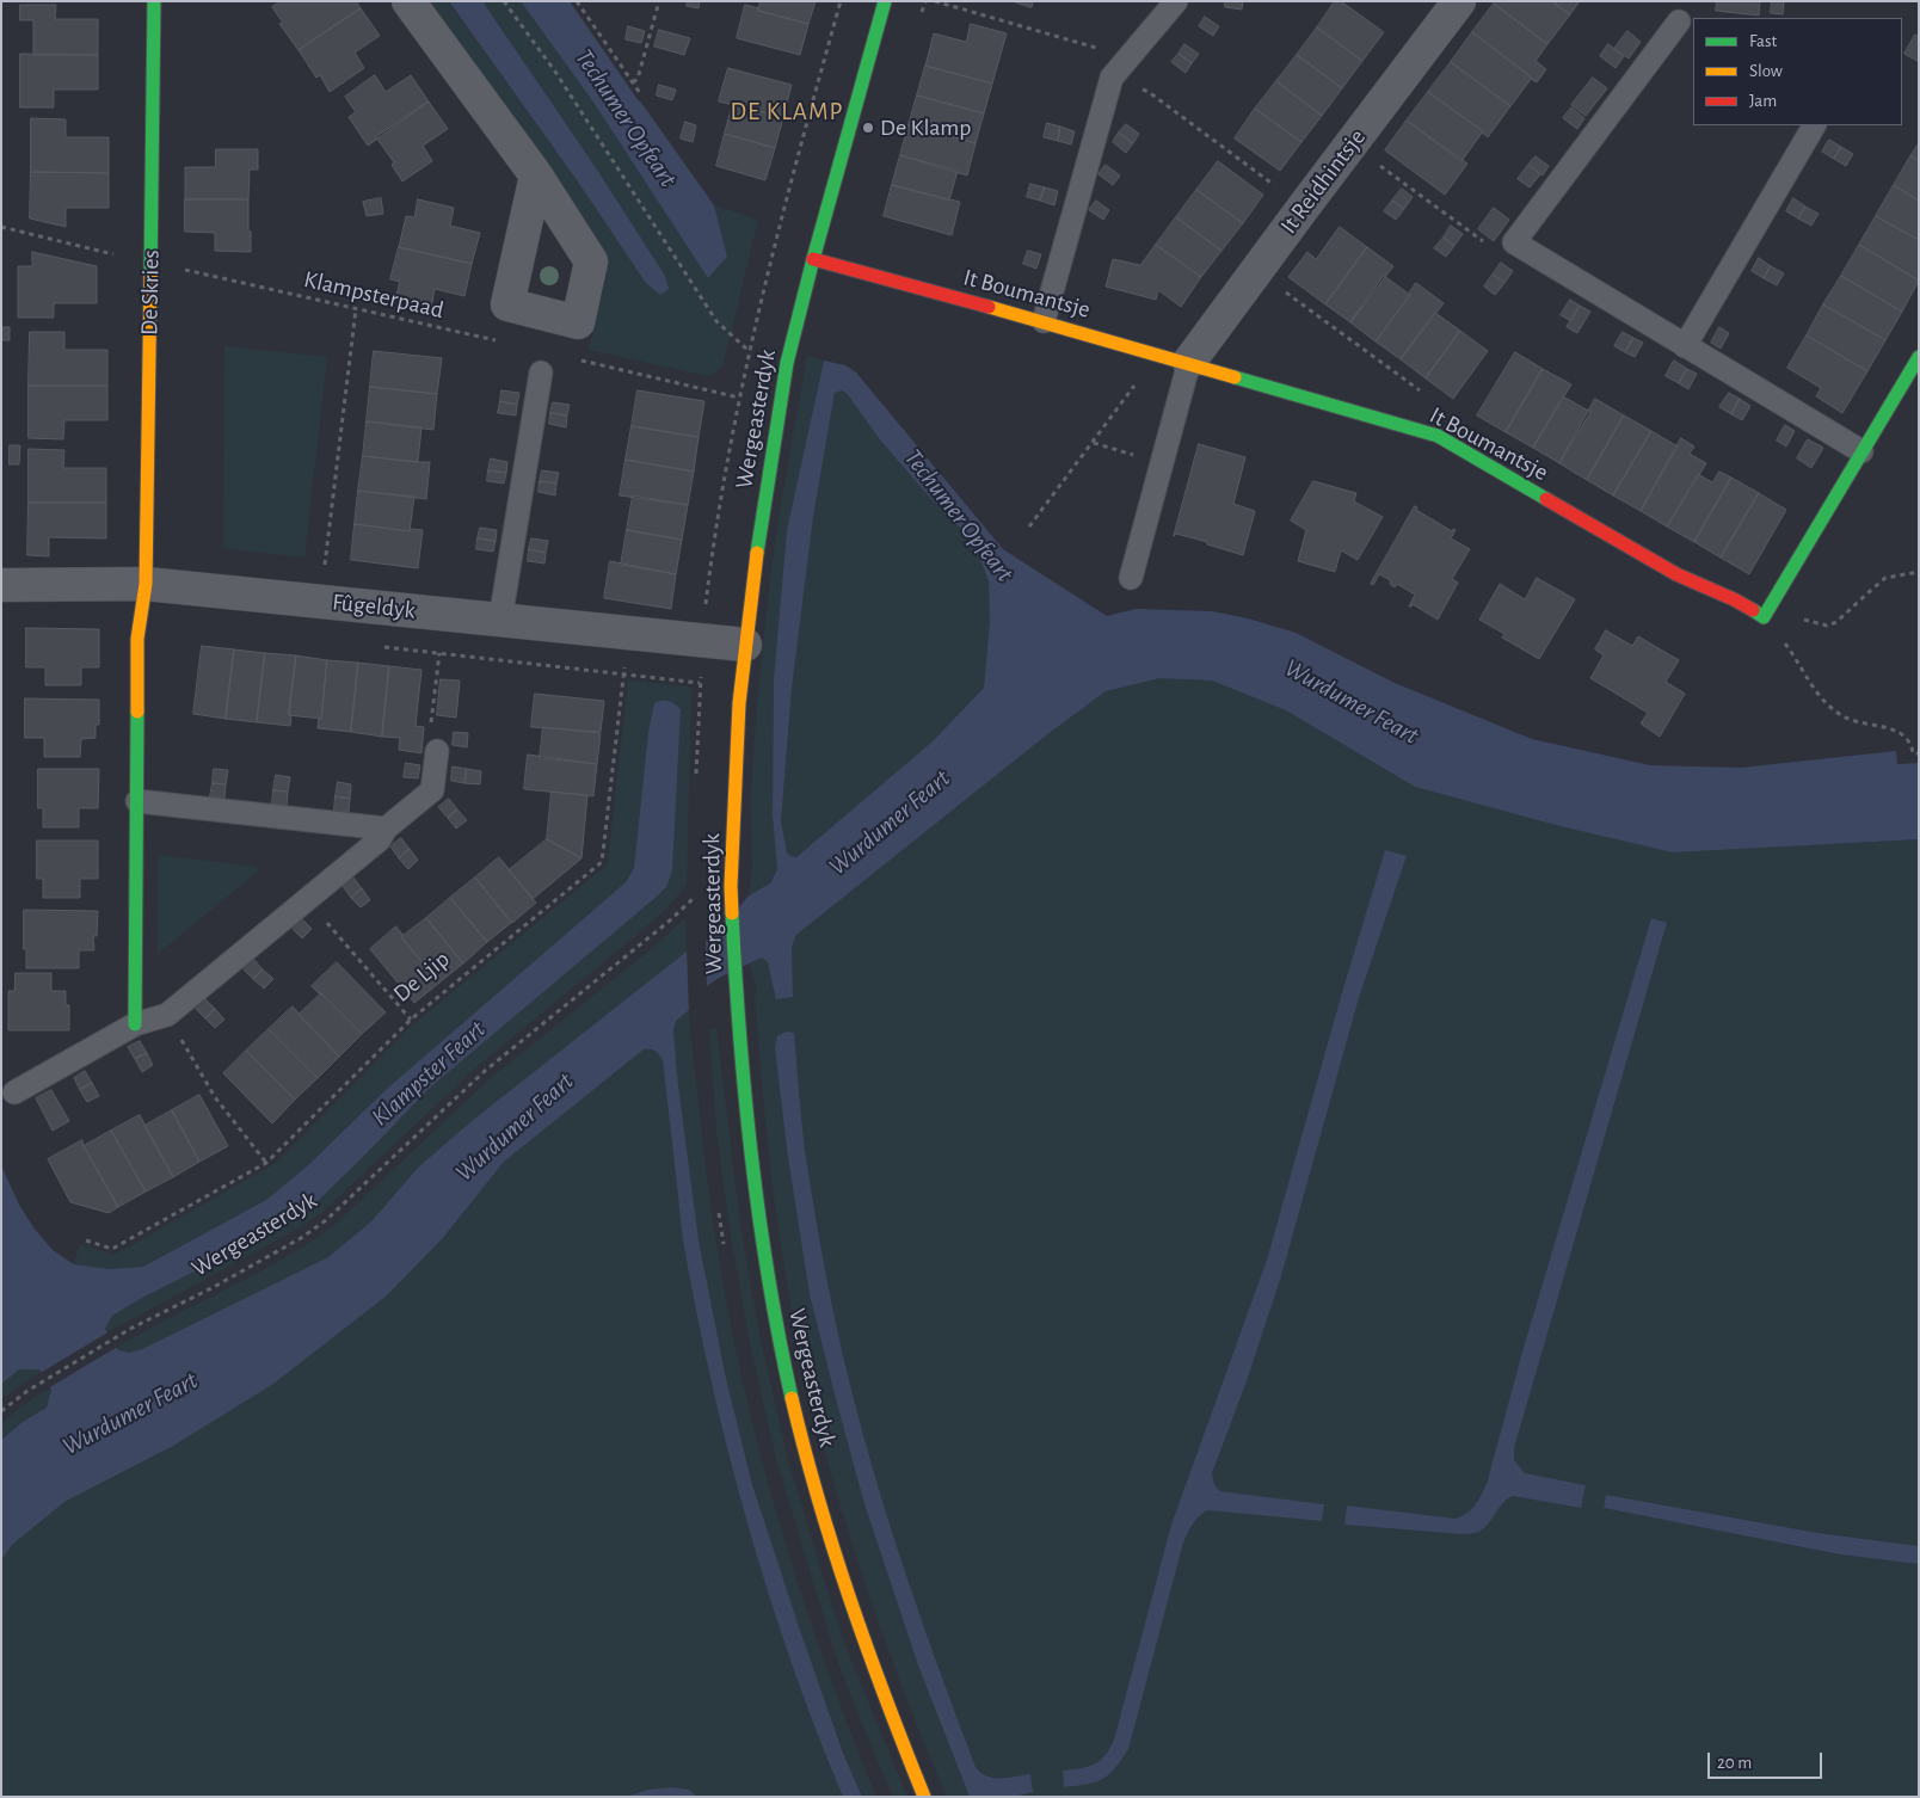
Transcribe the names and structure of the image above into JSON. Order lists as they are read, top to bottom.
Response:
{
  "streets": {
    "street": [
      "It Reidhintsje",
      "De Skries",
      "It Boumantsje",
      "Wergeasterdyk",
      "Fûgeldyk"
    ],
    "path": ["Klampsterpaad", "De Ljip"]
  },
  "crossings": [
    ["It Reidhintsje", "It Boumantsje"],
    ["De Skries", "Klampsterpaad"],
    ["De Skries", "Fûgeldyk"],
    ["It Boumantsje", "Wergeasterdyk"],
    ["Wergeasterdyk", "Fûgeldyk"],
    ["Fûgeldyk", "De Ljip"]
  ],
  "districts": ["DE KLAMP"],
  "water": ["Techumer Opfeart", "Wurdumer Feart", "Klampster Feart"],
  "places": ["De Klamp"],
  "legend": ["Fast", "Slow", "Jam"],
  "scale_bar": "20 m"
}
